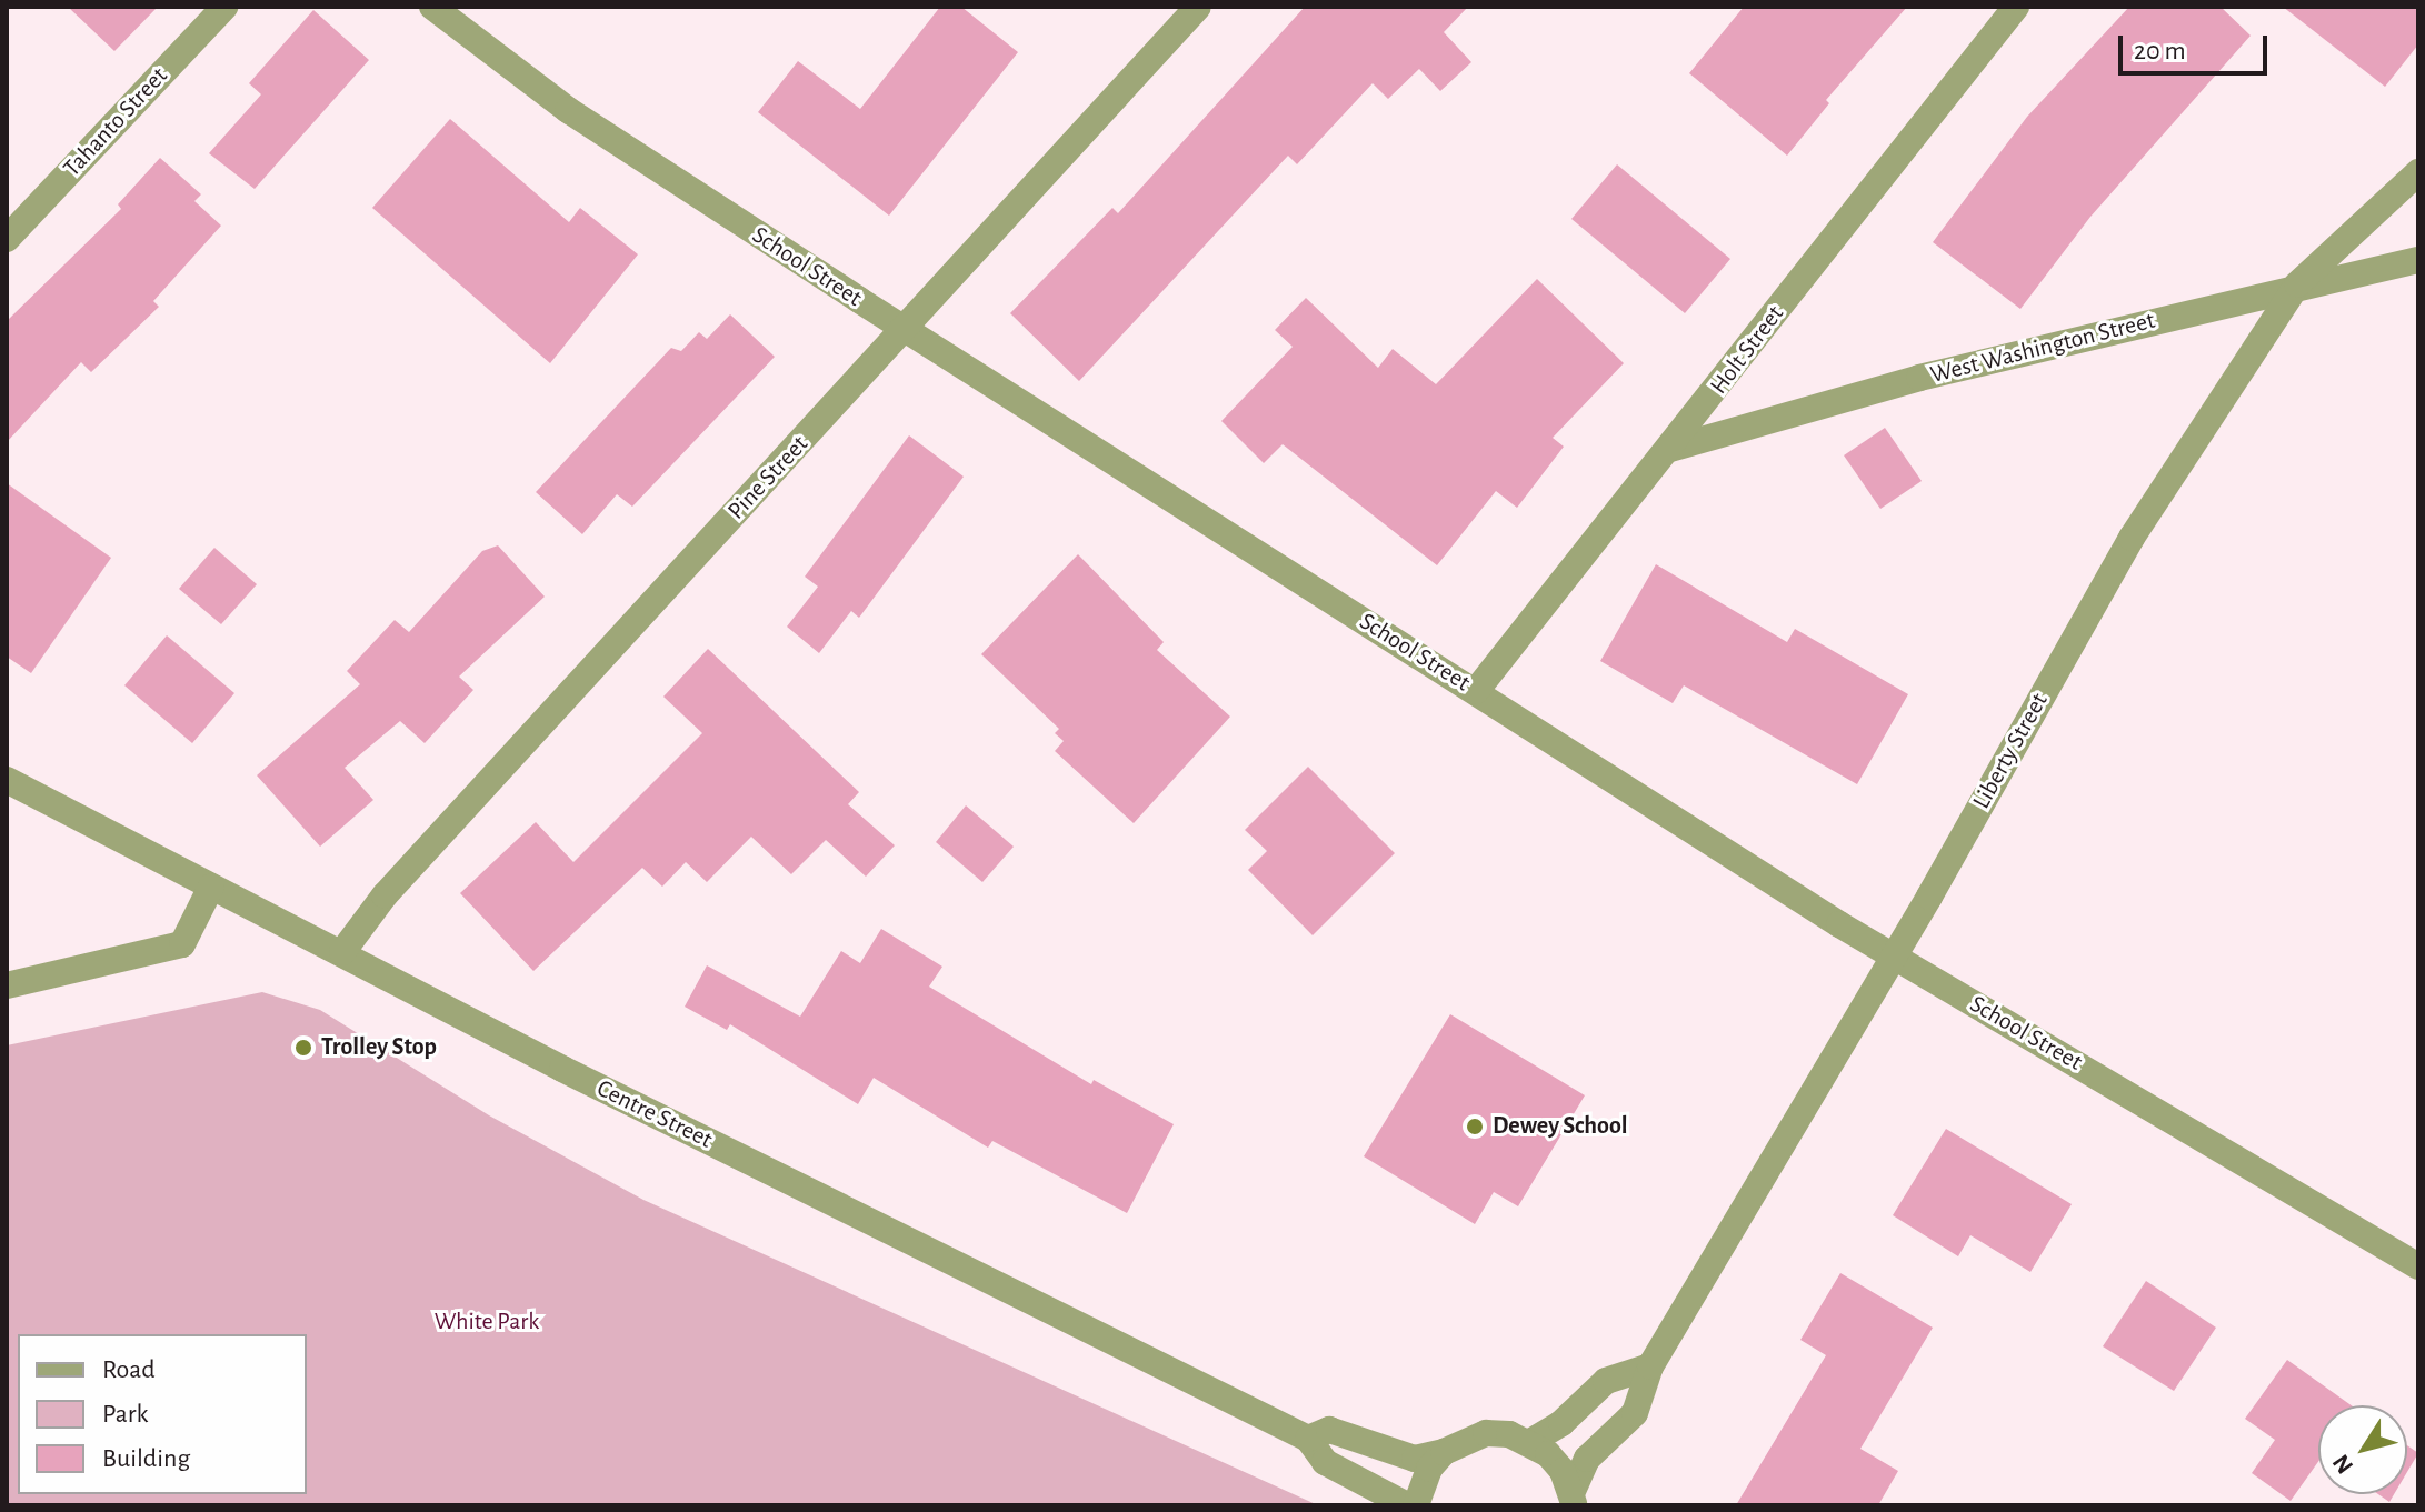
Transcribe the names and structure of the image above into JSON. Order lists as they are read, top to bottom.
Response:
{
  "streets": {
    "street": [
      "Tahanto Street",
      "School Street",
      "West Washington Street",
      "Holt Street",
      "Pine Street",
      "Liberty Street",
      "Centre Street"
    ]
  },
  "crossings": [
    ["School Street", "Holt Street"],
    ["School Street", "Pine Street"],
    ["School Street", "Liberty Street"],
    ["West Washington Street", "Holt Street"],
    ["West Washington Street", "Liberty Street"],
    ["Pine Street", "Centre Street"]
  ],
  "parks": ["White Park"],
  "places": ["Trolley Stop", "Dewey School"],
  "legend": ["Road", "Park", "Building"],
  "scale_bar": "20 m",
  "north": "bottom left"
}
